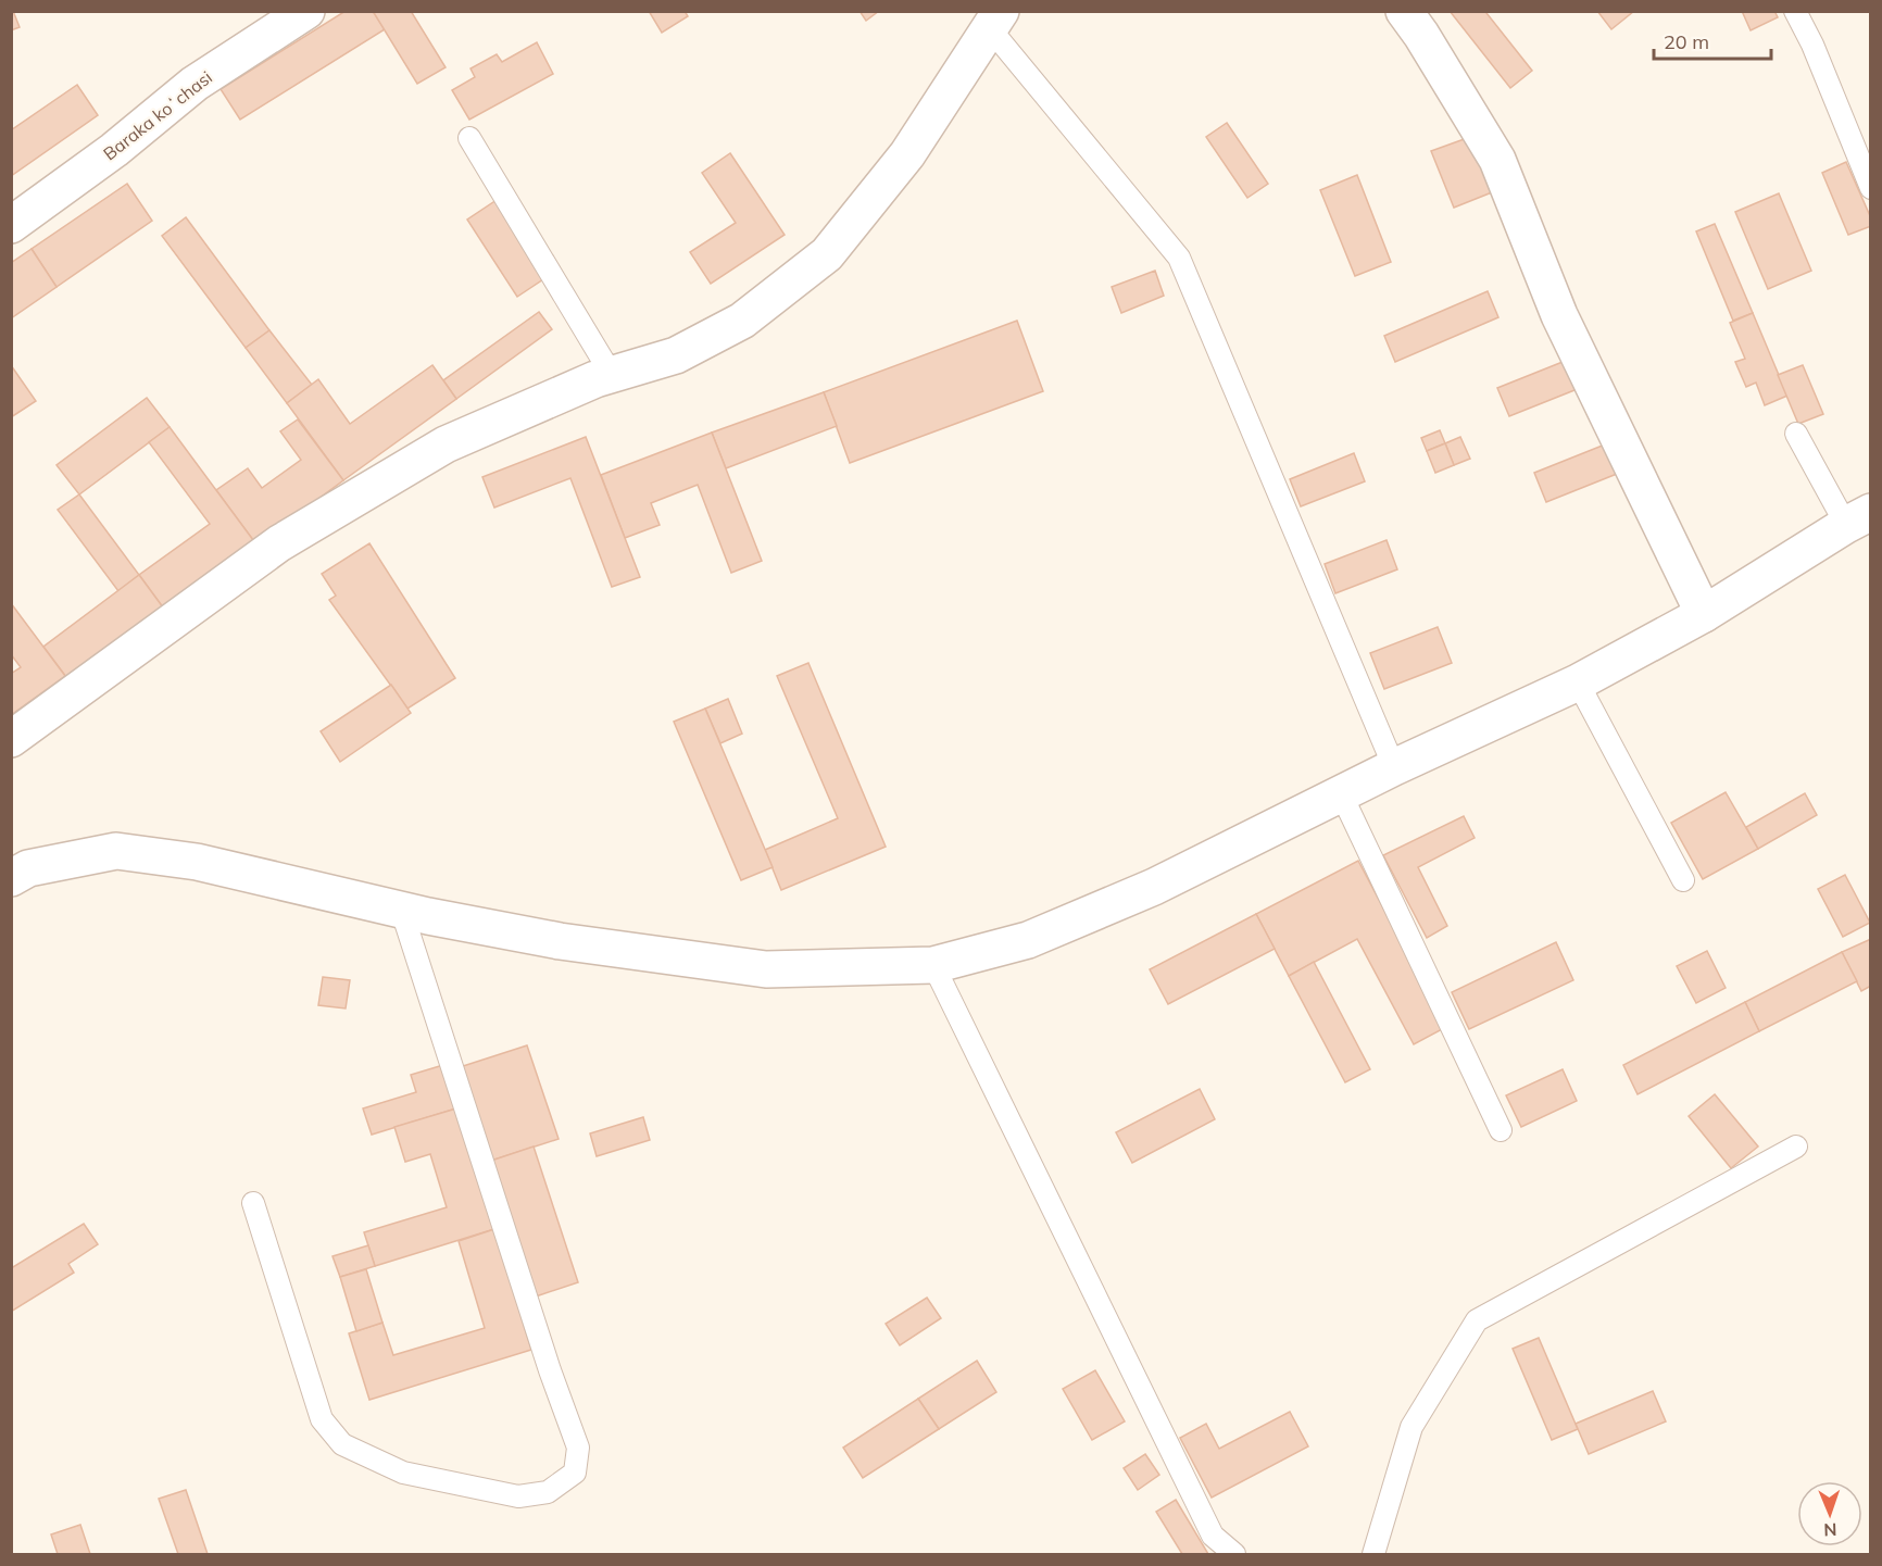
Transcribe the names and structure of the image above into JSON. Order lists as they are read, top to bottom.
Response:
{
  "streets": {
    "street": ["Baraka koʻchasi"]
  },
  "scale_bar": "20 m",
  "north": "bottom"
}
